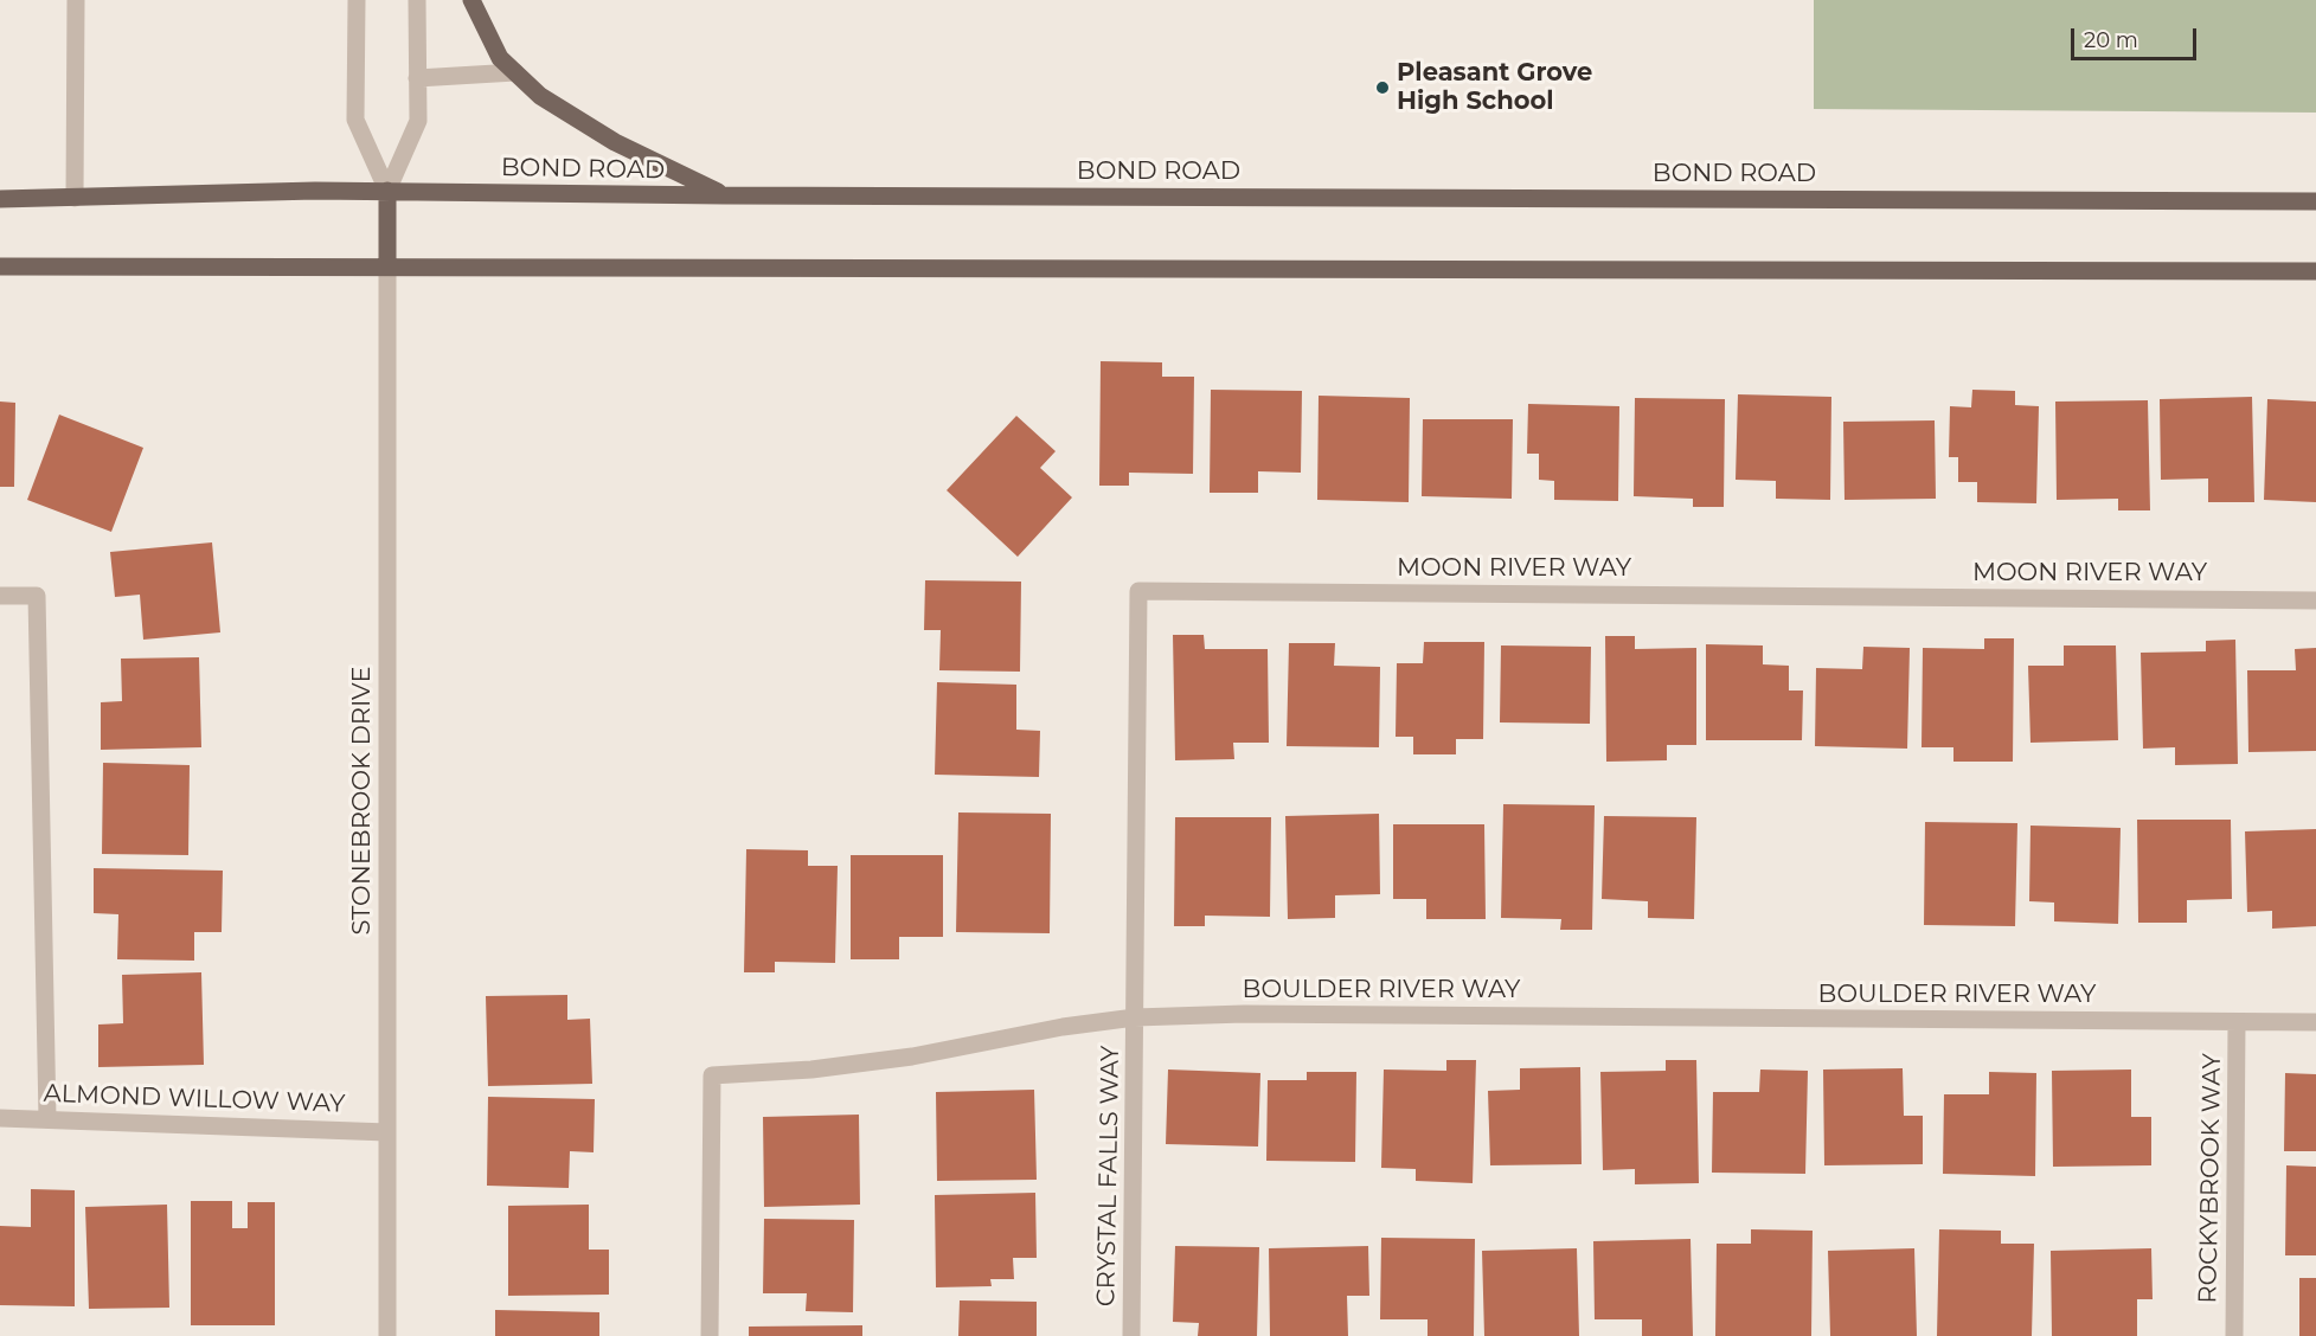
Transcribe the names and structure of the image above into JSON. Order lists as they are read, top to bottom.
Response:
{
  "streets": {
    "main road": ["BOND ROAD"],
    "street": [
      "MOON RIVER WAY",
      "STONEBROOK DRIVE",
      "BOULDER RIVER WAY",
      "ALMOND WILLOW WAY",
      "CRYSTAL FALLS WAY",
      "ROCKYBROOK WAY"
    ]
  },
  "crossings": [
    ["MOON RIVER WAY", "BOULDER RIVER WAY"],
    ["MOON RIVER WAY", "CRYSTAL FALLS WAY"],
    ["STONEBROOK DRIVE", "ALMOND WILLOW WAY"],
    ["BOULDER RIVER WAY", "CRYSTAL FALLS WAY"],
    ["BOULDER RIVER WAY", "ROCKYBROOK WAY"]
  ],
  "places": ["Pleasant Grove High School"],
  "scale_bar": "20 m"
}
